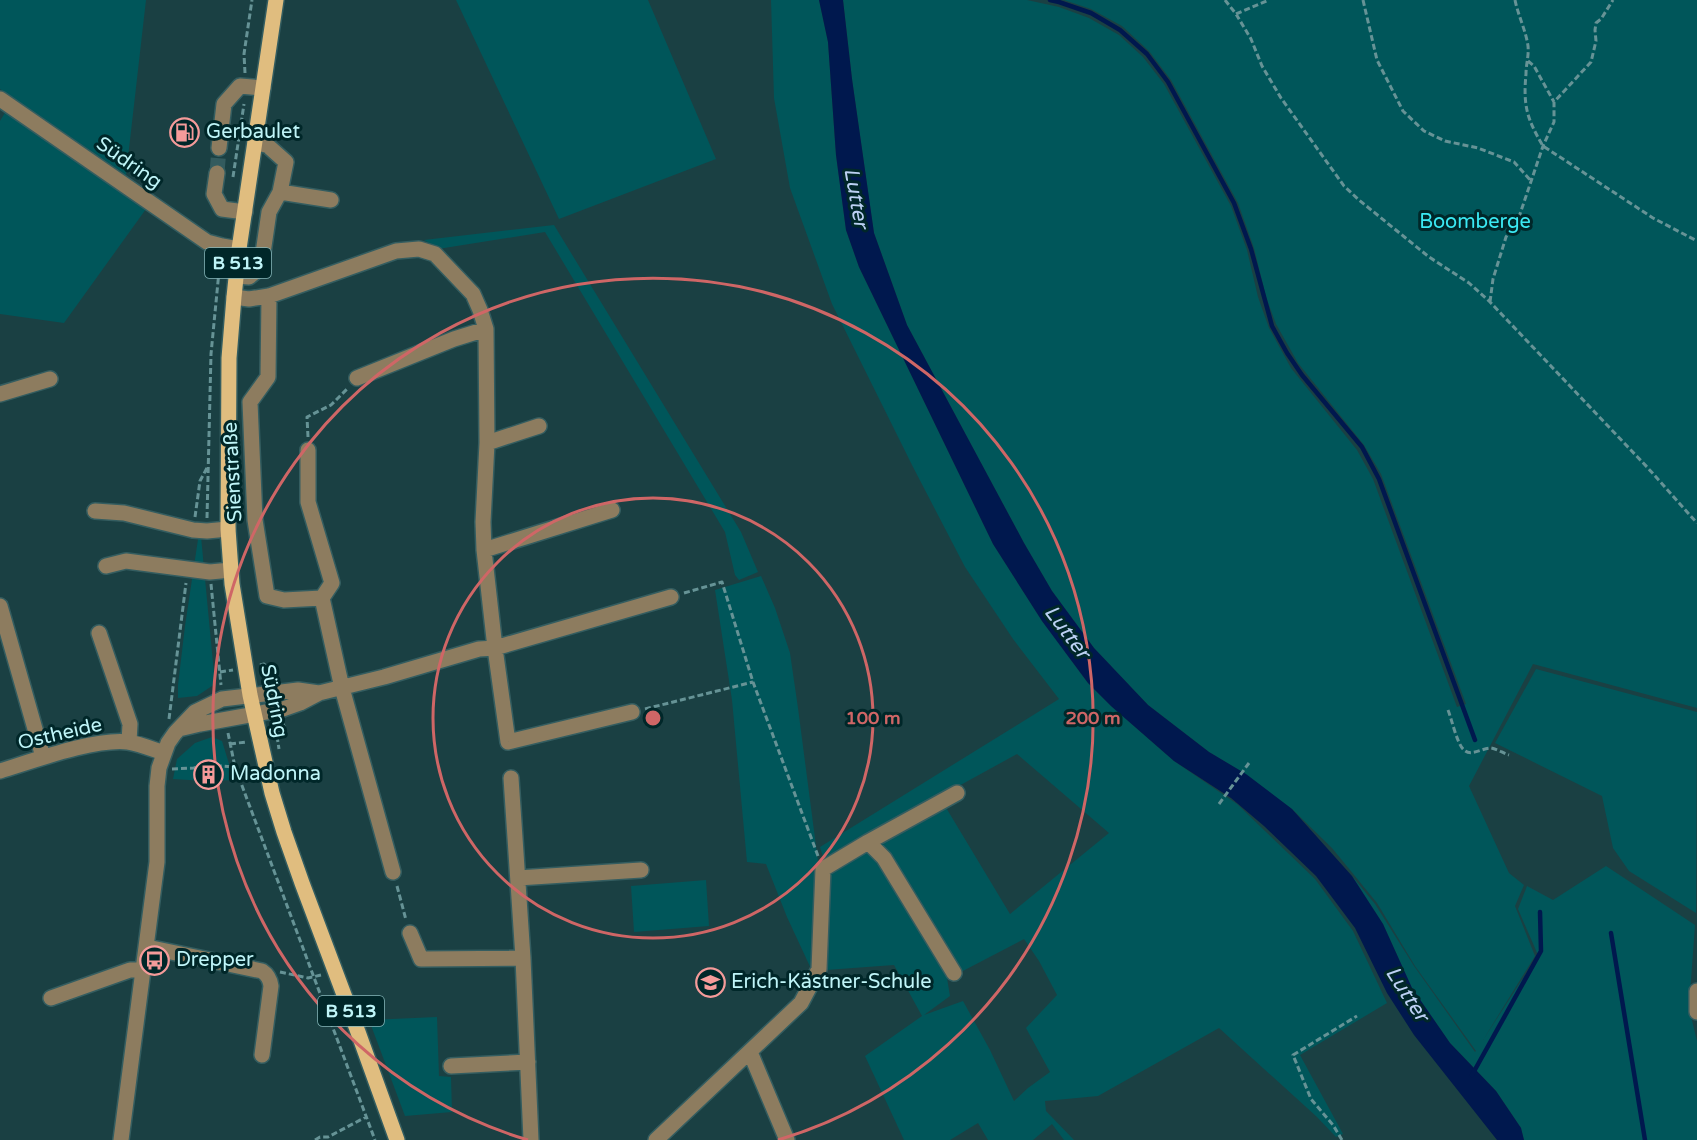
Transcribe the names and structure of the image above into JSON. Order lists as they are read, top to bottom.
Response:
{
  "streets": {
    "main road": ["Südring", "B 513"],
    "street": ["Sienstraße", "Ostheide"]
  },
  "water": ["Lutter"],
  "parks": ["Boomberge"],
  "places": {
    "fuel station": ["Gerbaulet"],
    "building": ["Madonna"],
    "bus stop": ["Drepper"],
    "school or university": ["Erich-Kästner-Schule"]
  },
  "rings": ["100 m", "200 m"]
}
